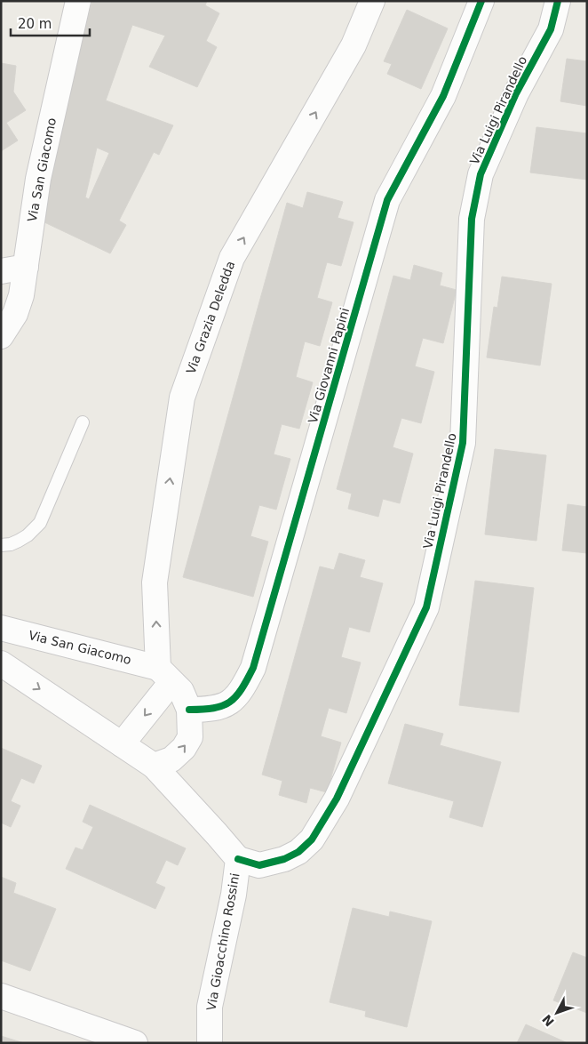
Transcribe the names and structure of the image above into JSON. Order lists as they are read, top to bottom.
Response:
{
  "streets": {
    "street": [
      "Via Luigi Pirandello",
      "Via San Giacomo",
      "Via Grazia Deledda",
      "Via Giovanni Papini",
      "Via Gioacchino Rossini"
    ]
  },
  "crossings": [
    ["Via Luigi Pirandello", "Via Gioacchino Rossini"],
    ["Via San Giacomo", "Via Grazia Deledda"]
  ],
  "one_way": ["Via Grazia Deledda"],
  "scale_bar": "20 m",
  "north": "bottom left"
}
